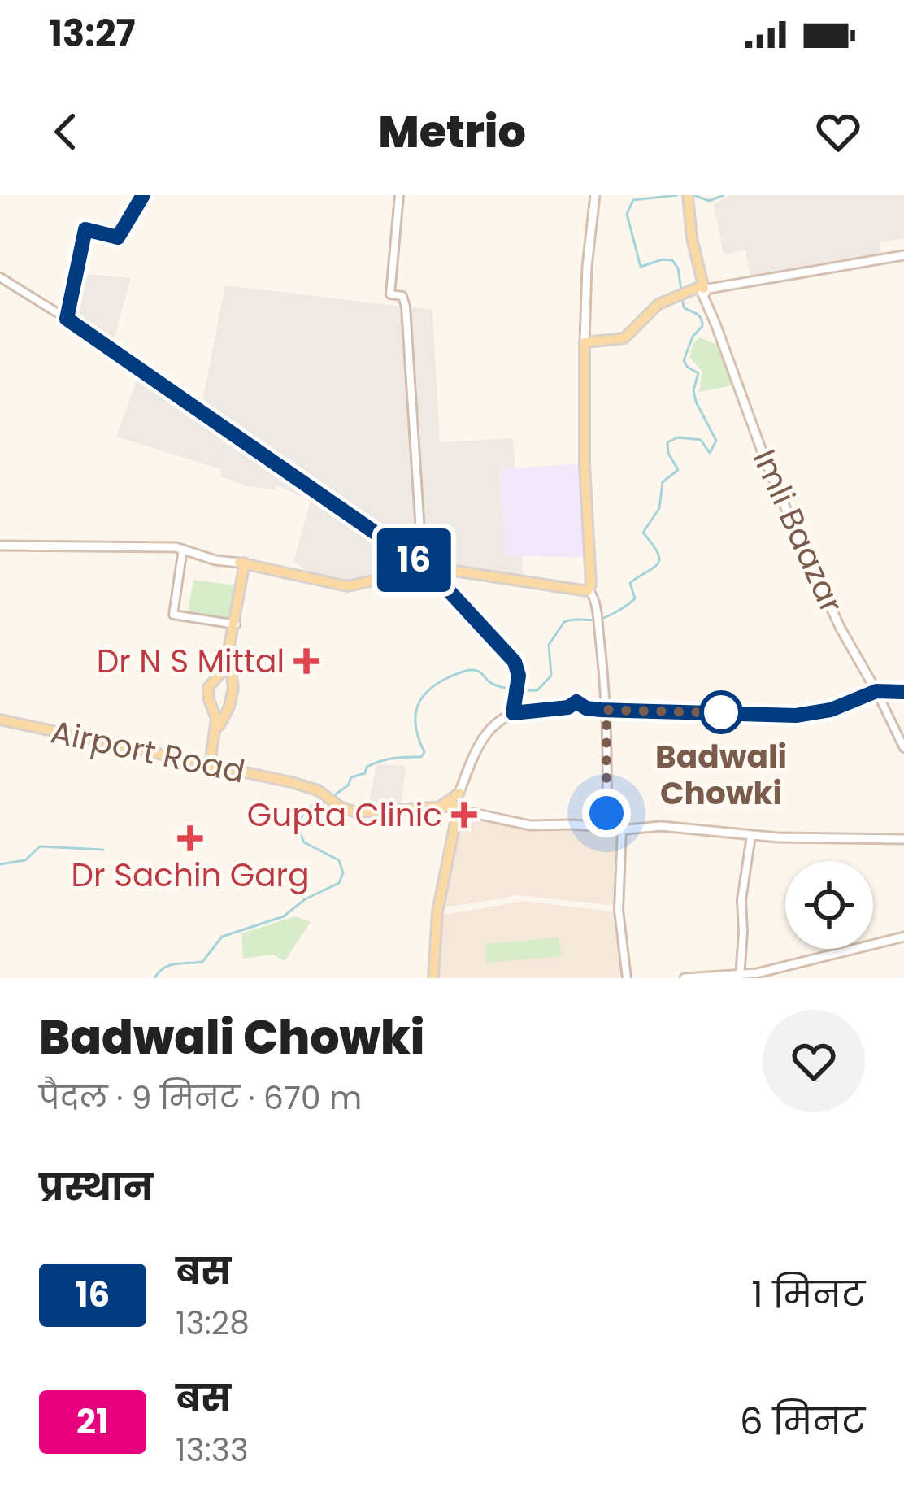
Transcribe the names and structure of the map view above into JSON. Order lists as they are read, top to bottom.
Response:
{
  "streets": {
    "main road": ["Imli Baazar", "Airport Road"]
  },
  "places": {
    "health": ["Dr N S Mittal", "Gupta Clinic", "Dr Sachin Garg"],
    "other": ["Badwali Chowki"]
  },
  "lines": ["bus line 16"],
  "page": {
    "status": "13:27",
    "header": "Metrio",
    "on_map": "16",
    "heading": [
      ["Badwali Chowki", "पैदल · 9 मिनट · 670 m"],
      "प्रस्थान"
    ],
    "list": [
      {
        "mark": "16",
        "name": "बस",
        "note": "13:28",
        "value": "1 मिनट"
      },
      {
        "mark": "21",
        "name": "बस",
        "note": "13:33",
        "value": "6 मिनट"
      }
    ]
  }
}
